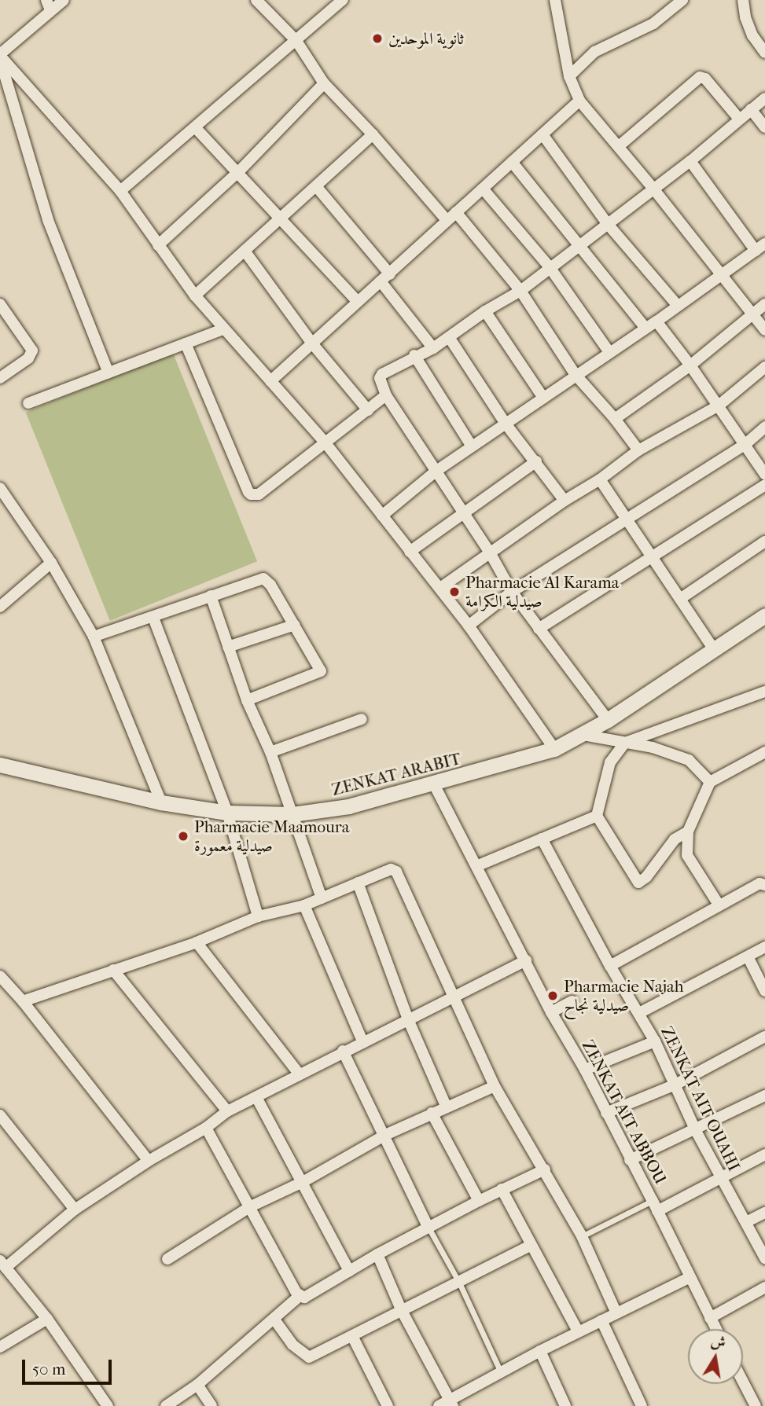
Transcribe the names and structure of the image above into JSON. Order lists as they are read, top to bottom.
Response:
{
  "streets": {
    "street": ["ZENKAT ARABIT", "ZENKAT AIT OUAHI", "ZENKAT AIT ABBOU"]
  },
  "crossings": [
    ["ZENKAT ARABIT", "ZENKAT AIT ABBOU"]
  ],
  "places": [
    "ثانوية الموحدين",
    "Pharmacie Al Karama صيدلية الكرامة",
    "Pharmacie Maamoura صيدلية معمورة",
    "Pharmacie Najah صيدلية نجاح"
  ],
  "scale_bar": "50 m",
  "north": "top"
}
